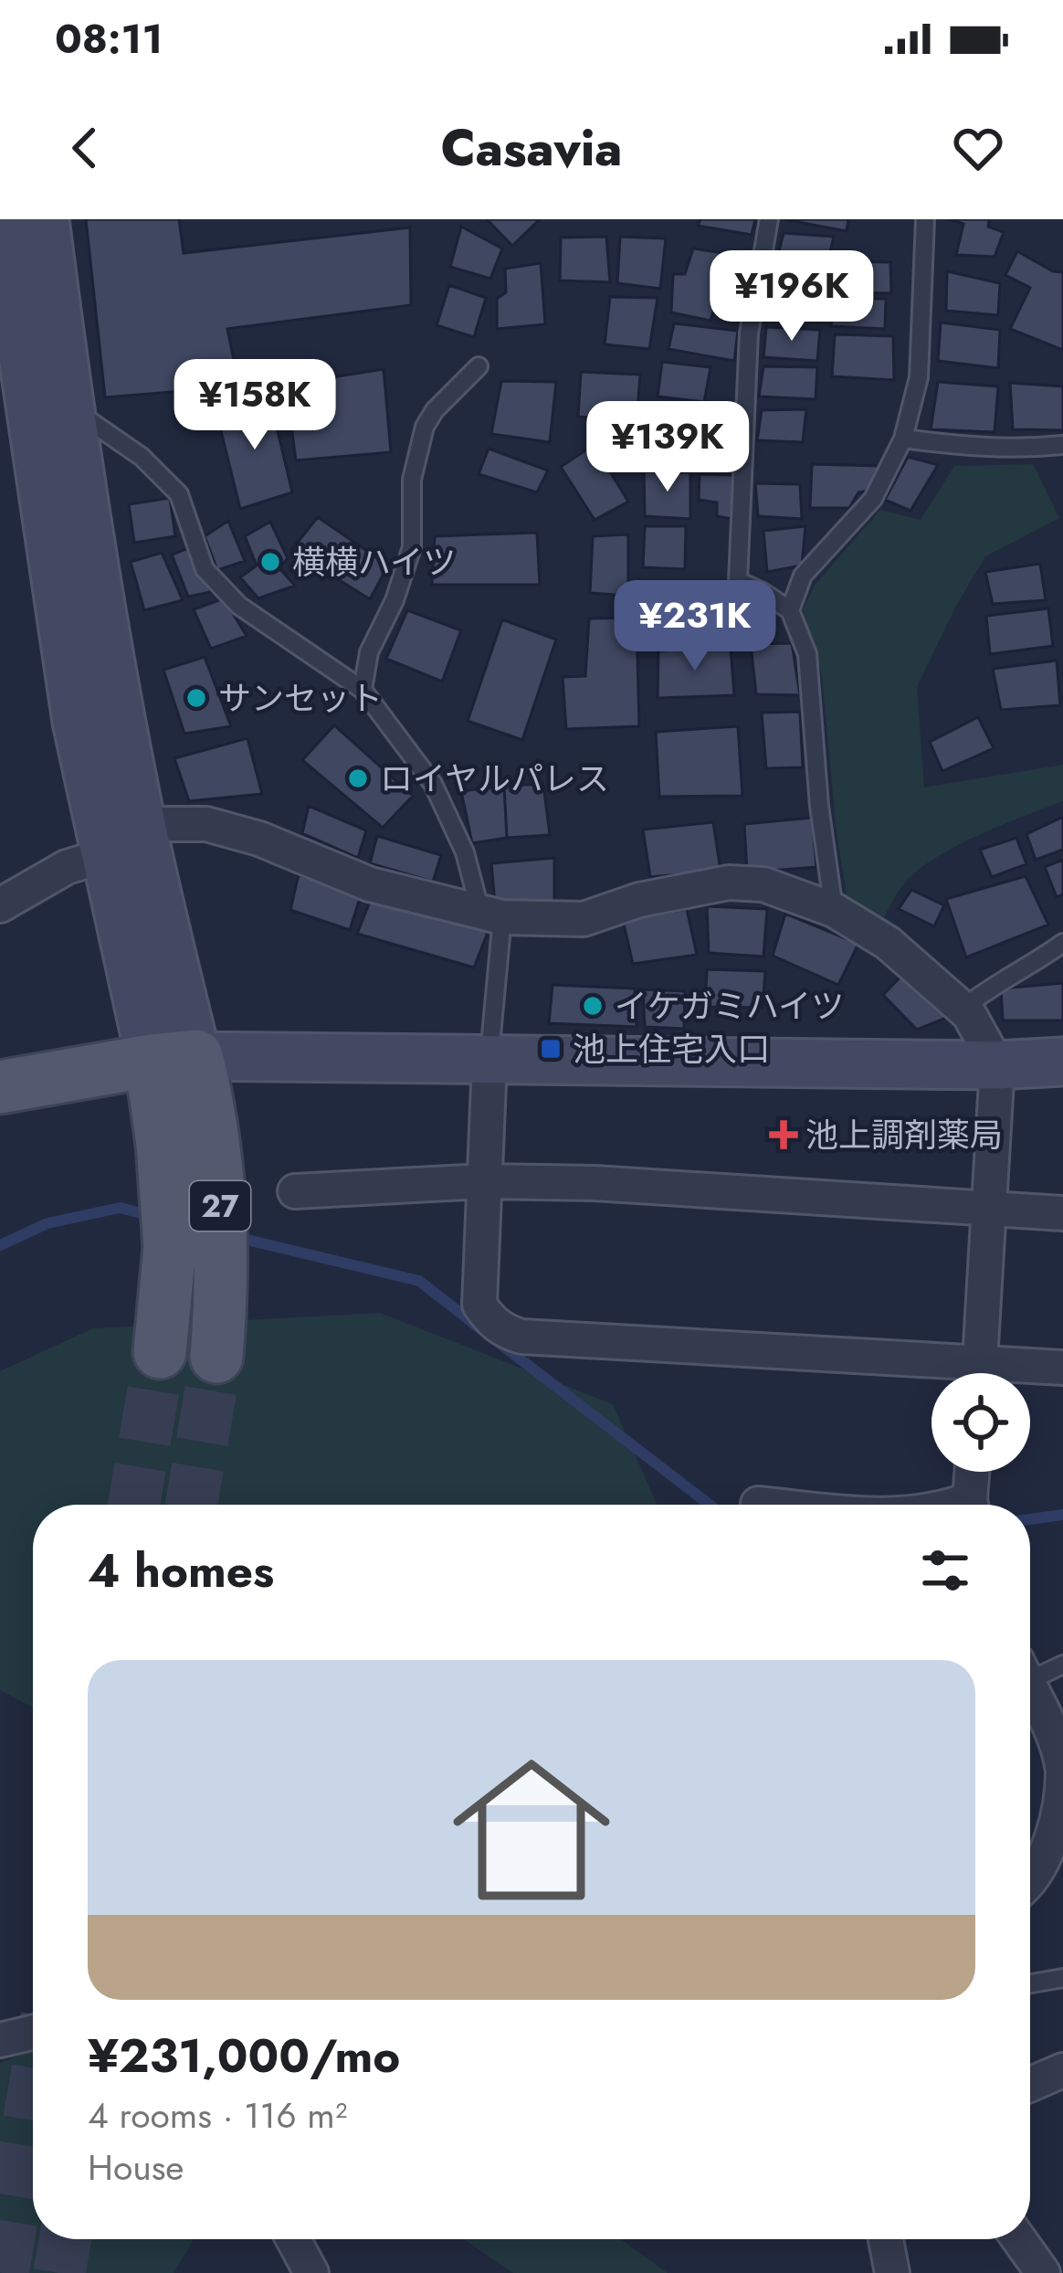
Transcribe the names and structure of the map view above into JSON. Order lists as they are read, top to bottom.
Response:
{
  "streets": {
    "main road": ["27"]
  },
  "places": {
    "other": [
      "横横ハイツ",
      "サンセット",
      "ロイヤルパレス",
      "イケガミハイツ"
    ],
    "transit": ["池上住宅入口"],
    "health": ["池上調剤薬局"]
  },
  "page": {
    "status": "08:11",
    "header": "Casavia",
    "price": [
      "¥196K",
      "¥158K",
      "¥139K",
      "¥231K"
    ],
    "heading": "4 homes",
    "list": [
      {
        "name": "¥231,000/mo",
        "note": "4 rooms · 116 m² · House"
      }
    ]
  }
}
